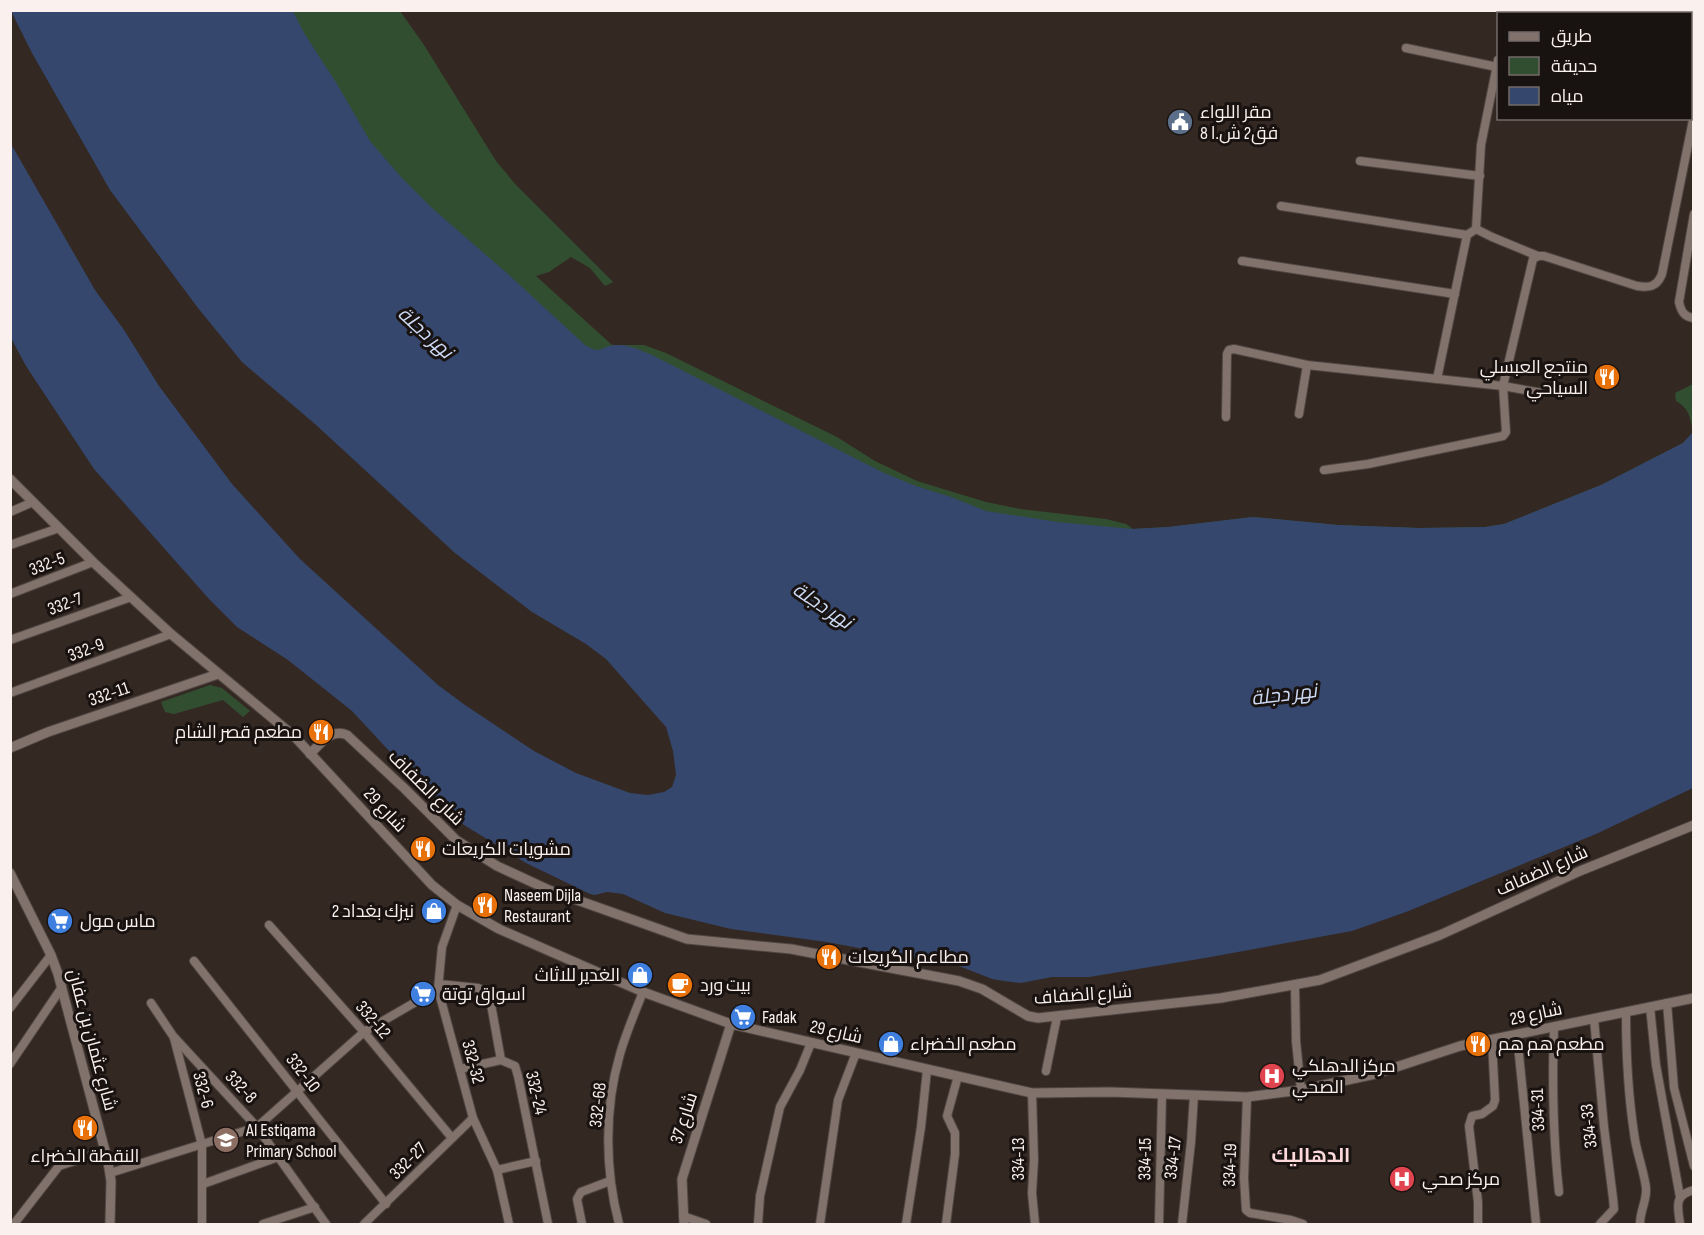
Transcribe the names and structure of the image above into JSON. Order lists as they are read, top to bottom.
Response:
{
  "streets": {
    "street": [
      "332-5",
      "332-7",
      "332-9",
      "332-11",
      "شارع الضفاف",
      "شارع 29",
      "332-12",
      "شارع عثمان بن عفان",
      "332-32",
      "332-10",
      "332-8",
      "332-6",
      "332-24",
      "332-68",
      "334-31",
      "شارع 37",
      "334-33",
      "334-17",
      "334-13",
      "334-15",
      "332-27",
      "334-19"
    ]
  },
  "crossings": [
    ["332-5", "شارع 29"],
    ["332-7", "شارع 29"],
    ["332-9", "شارع 29"],
    ["332-11", "شارع 29"],
    ["شارع الضفاف", "شارع 29"],
    ["شارع 29", "332-32"],
    ["شارع 29", "332-68"],
    ["شارع 29", "334-31"],
    ["شارع 29", "شارع 37"],
    ["شارع 29", "334-33"],
    ["شارع 29", "334-17"],
    ["شارع 29", "334-13"],
    ["شارع 29", "334-15"],
    ["شارع 29", "334-19"],
    ["332-12", "332-27"],
    ["332-32", "332-24"],
    ["332-32", "332-27"],
    ["332-10", "332-27"],
    ["332-8", "332-6"]
  ],
  "districts": ["الدهاليك"],
  "water": ["نهر دجلة"],
  "places": {
    "public building": ["مقر اللواء 8 فق2 ش.ا"],
    "restaurant": [
      "منتجع العبسلي السياحي",
      "مطعم قصر الشام",
      "مشويات الكريعات",
      "Naseem Dijla Restaurant",
      "مطاعم الگريعات",
      "مطعم هم هم",
      "النقطة الخضراء"
    ],
    "shop": ["نيزك بغداد 2", "الغدير للاثاث", "مطعم الخضراء"],
    "supermarket": ["ماس مول", "اسواق توتة", "Fadak"],
    "cafe": ["بيت ورد"],
    "hospital": ["مركز الدهلكي الصحي", "مركز صحي"],
    "school or university": ["Al Estiqama Primary School"]
  },
  "legend": ["طريق", "حديقة", "مياه"]
}
